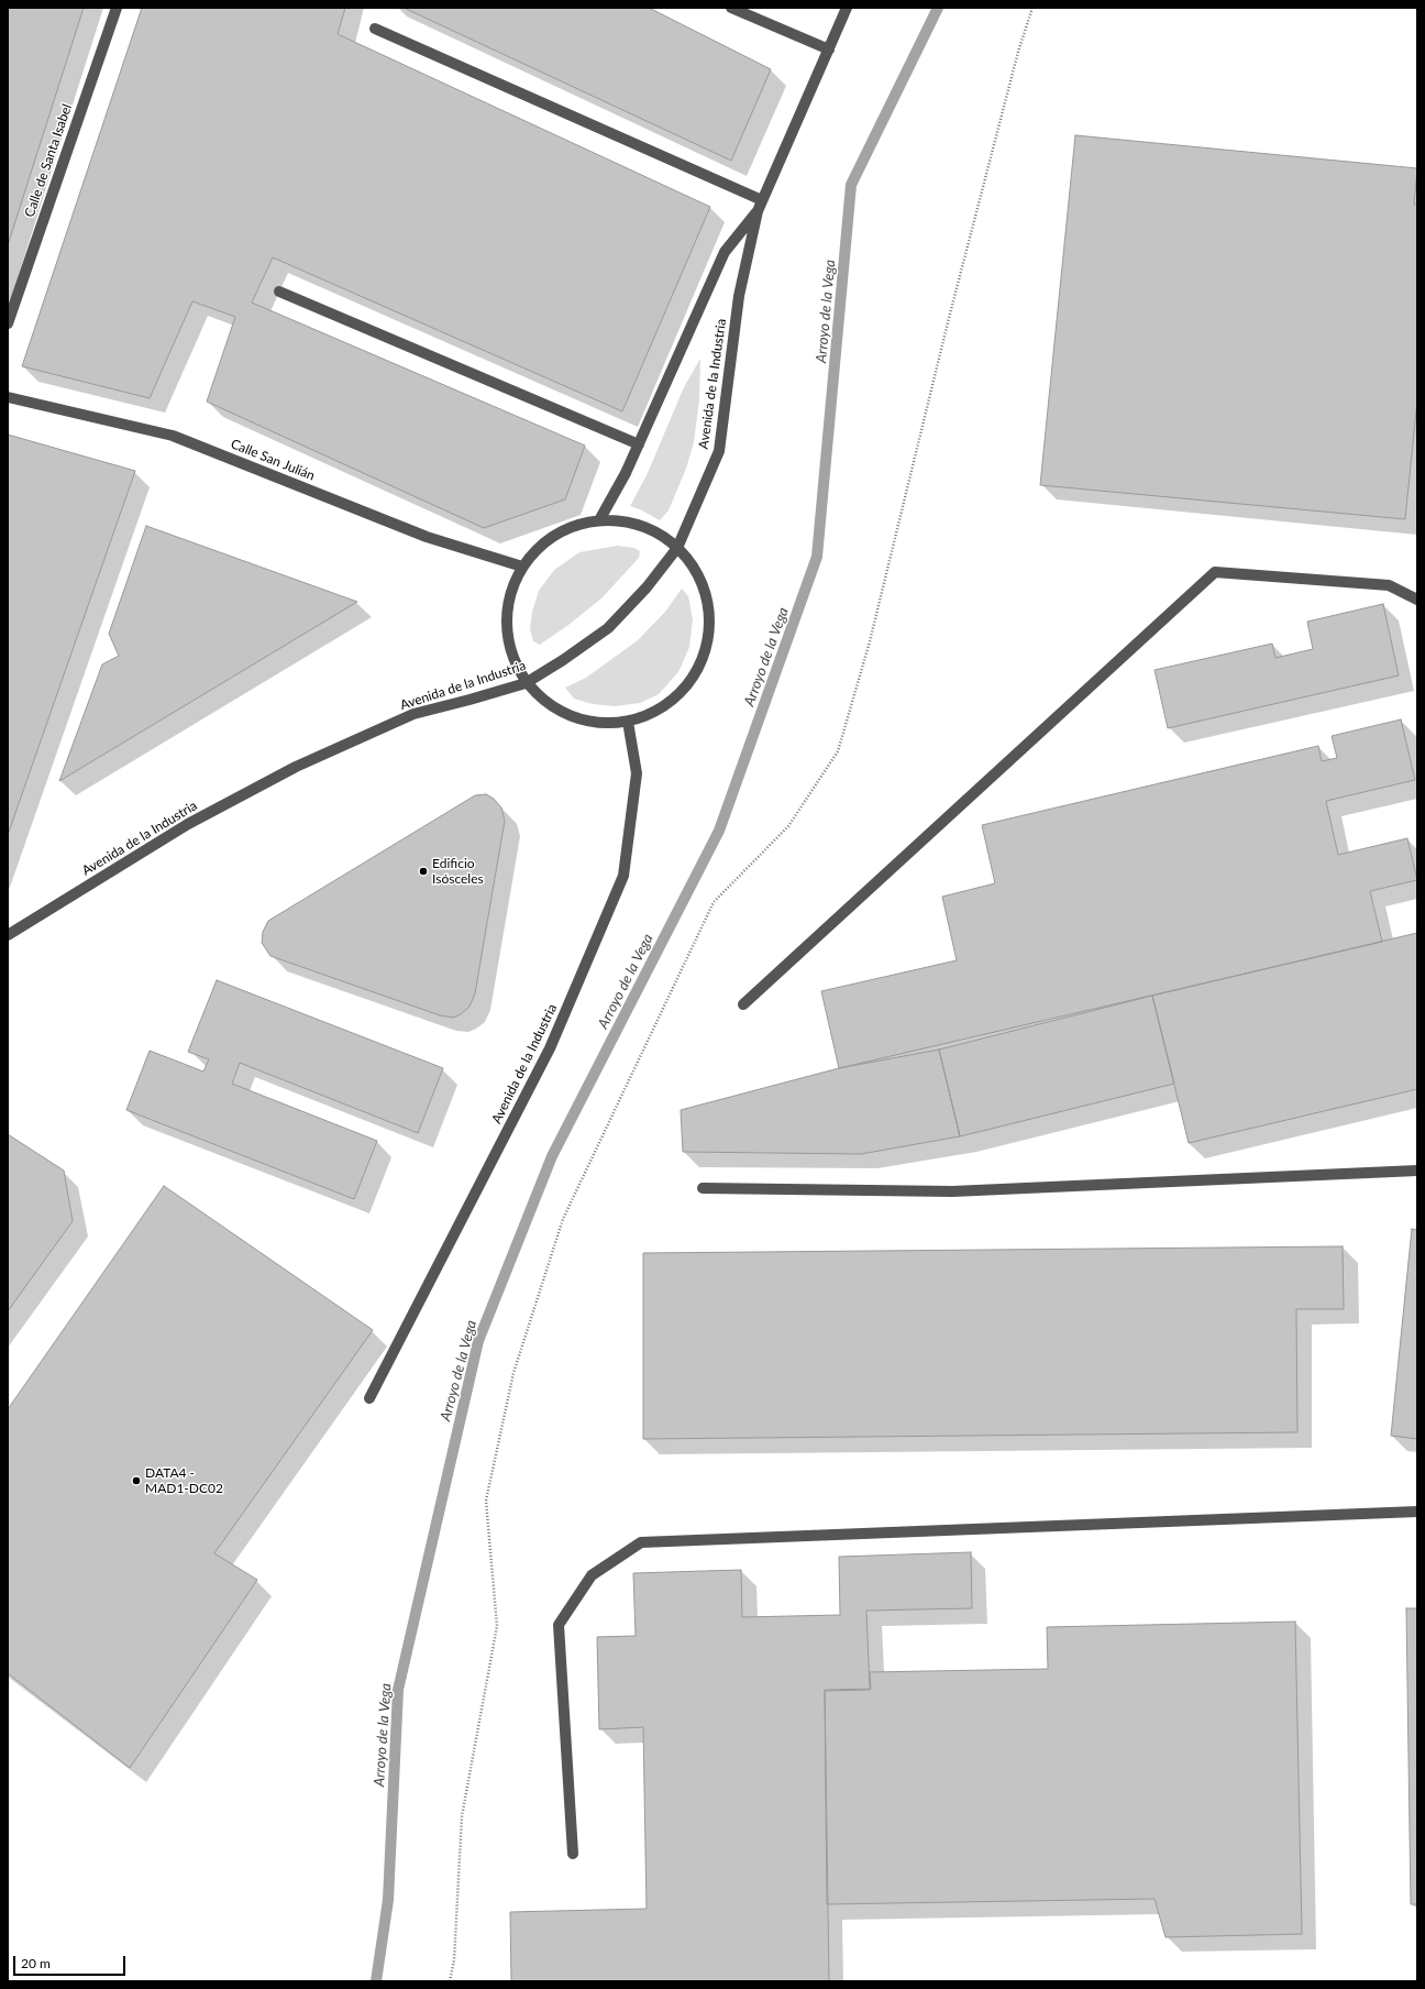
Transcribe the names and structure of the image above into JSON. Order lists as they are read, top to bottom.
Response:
{
  "streets": {
    "street": ["Calle de Santa Isabel", "Avenida de la Industria", "Calle San Julián"]
  },
  "water": ["Arroyo de la Vega"],
  "places": ["Edificio Isósceles", "DATA4 - MAD1-DC02"],
  "scale_bar": "20 m"
}
